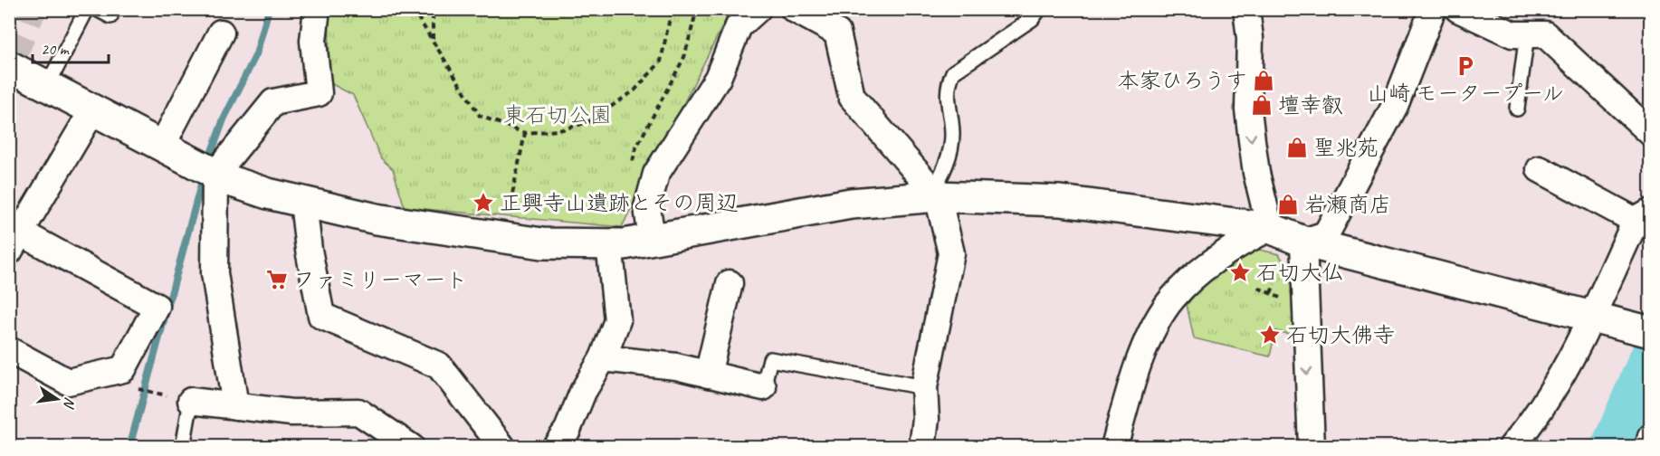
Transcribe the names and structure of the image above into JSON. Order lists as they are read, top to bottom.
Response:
{
  "parks": ["東石切公園"],
  "places": {
    "parking": ["山崎 モータープール"],
    "shop": [
      "本家ひろうす",
      "壇幸叡",
      "聖兆苑",
      "岩瀬商店"
    ],
    "place": ["正興寺山遺跡とその周辺", "石切大仏", "石切大佛寺"],
    "supermarket": ["ファミリーマート"]
  },
  "scale_bar": "20 m",
  "north": "right"
}
